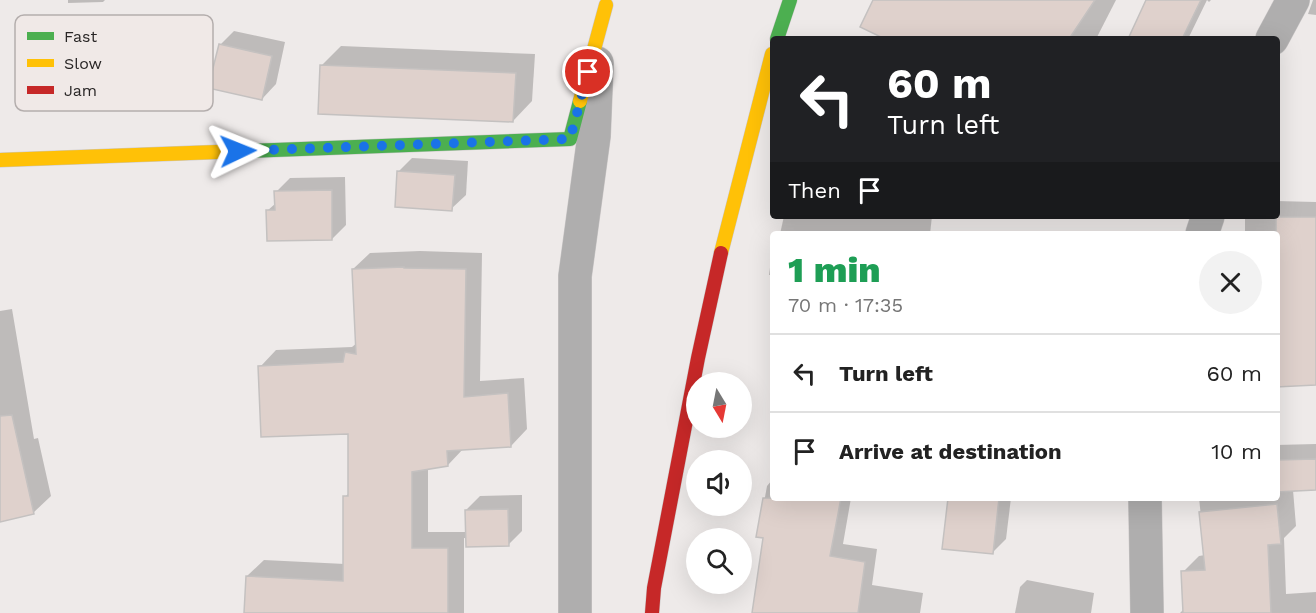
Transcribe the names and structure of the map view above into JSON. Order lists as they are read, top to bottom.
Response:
{
  "legend": ["Fast", "Slow", "Jam"],
  "north": "bottom",
  "page": {
    "turn": ["60 m", "Turn left"],
    "then": "Then",
    "heading": ["1 min", "70 m · 17:35"],
    "list": [
      {
        "name": "Turn left",
        "value": "60 m"
      },
      {
        "name": "Arrive at destination",
        "value": "10 m"
      }
    ]
  }
}
